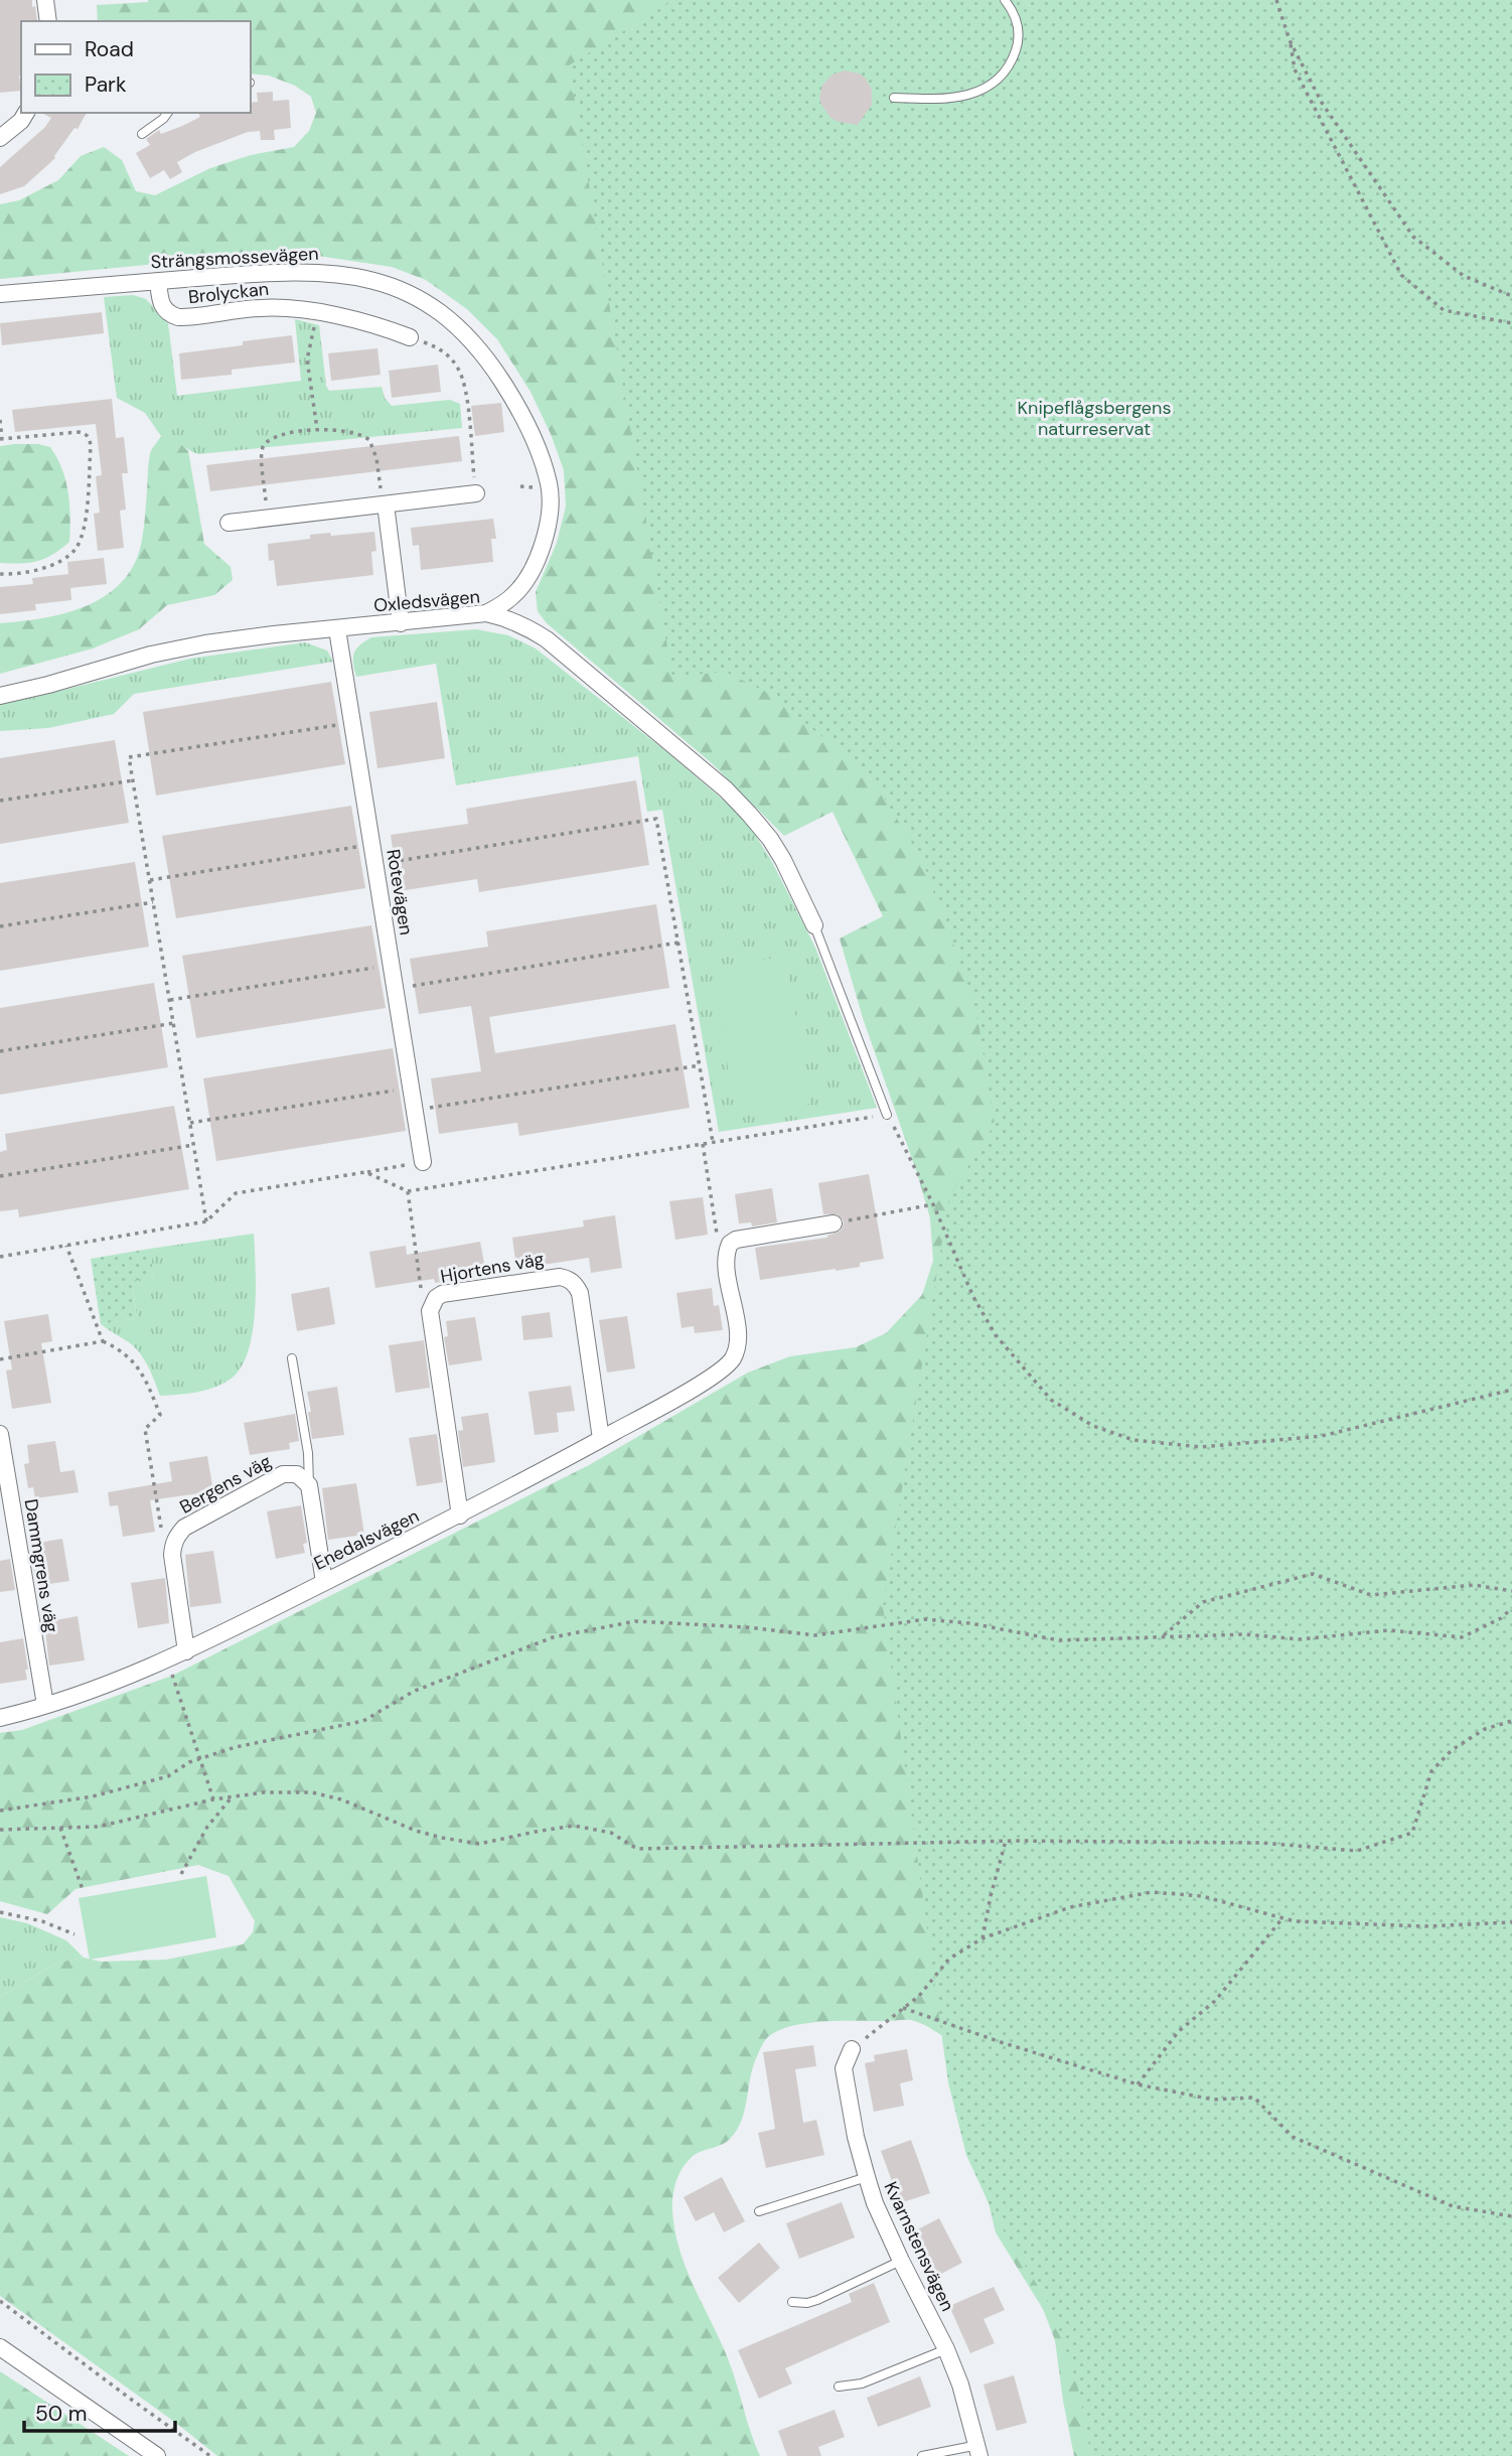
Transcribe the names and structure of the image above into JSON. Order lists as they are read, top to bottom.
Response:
{
  "streets": {
    "street": [
      "Strängsmossevägen",
      "Brolyckan",
      "Oxledsvägen",
      "Rotevägen",
      "Hjortens väg",
      "Bergens väg",
      "Enedalsvägen",
      "Dammgrens väg",
      "Kvarnstensvägen"
    ]
  },
  "crossings": [
    ["Strängsmossevägen", "Brolyckan"],
    ["Strängsmossevägen", "Oxledsvägen"],
    ["Oxledsvägen", "Rotevägen"],
    ["Hjortens väg", "Enedalsvägen"],
    ["Enedalsvägen", "Dammgrens väg"]
  ],
  "parks": ["Knipeflågsbergens naturreservat"],
  "legend": ["Road", "Park"],
  "scale_bar": "50 m"
}
